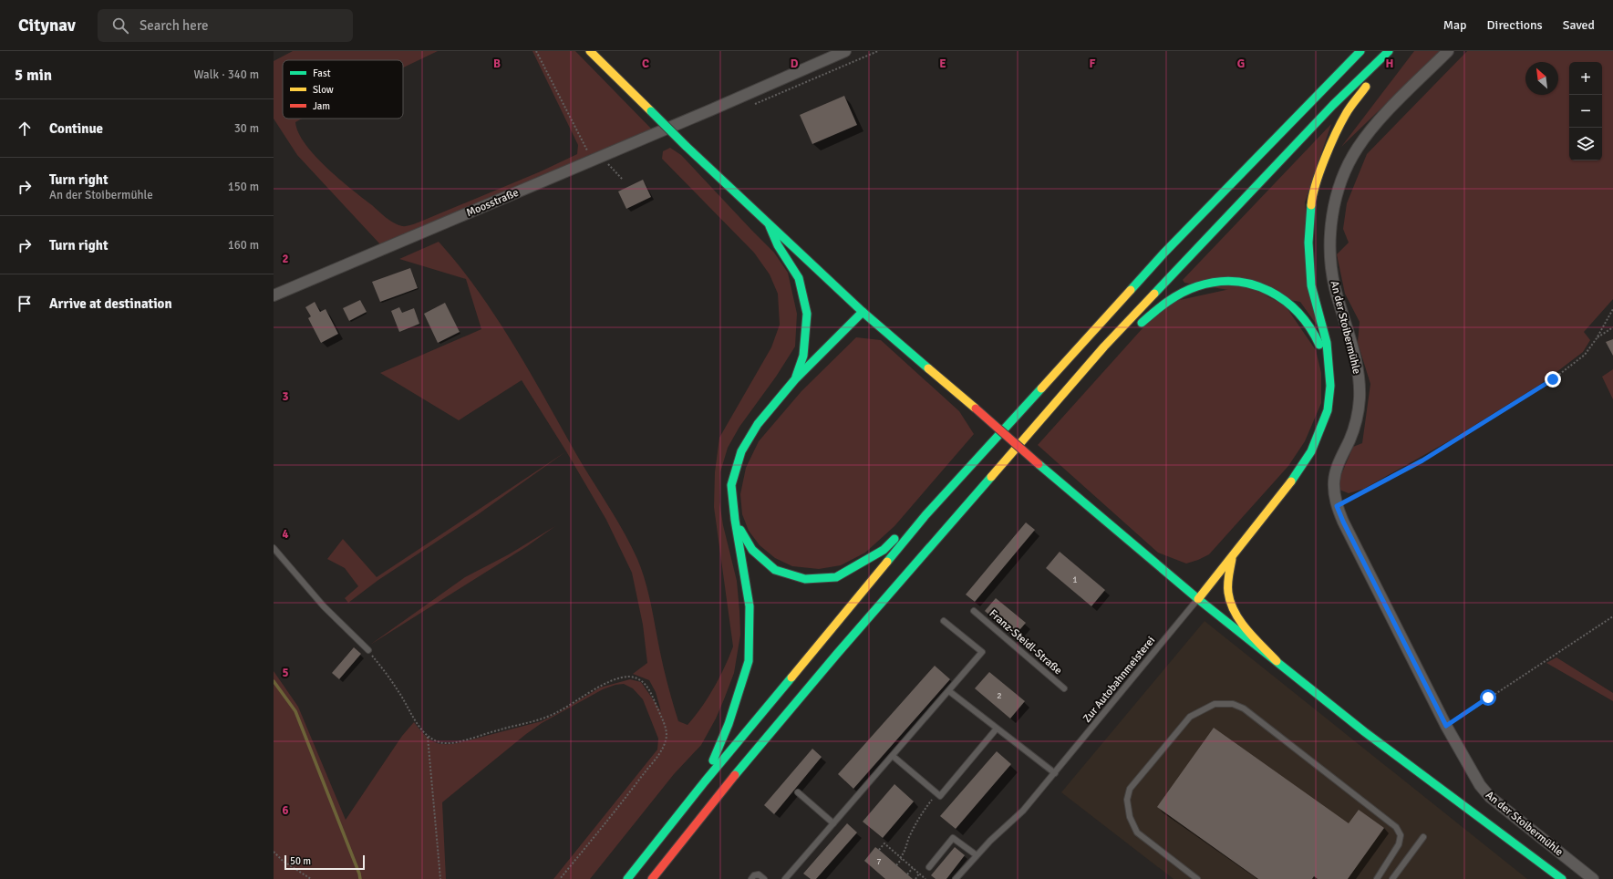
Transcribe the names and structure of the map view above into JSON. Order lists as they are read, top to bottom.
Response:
{
  "streets": {
    "street": ["Moosstraße", "An der Stoibermühle"],
    "lane": ["Franz-Steidl-Straße", "Zur Autobahnmeisterei"]
  },
  "house_numbers": ["1", "2", "7"],
  "legend": ["Fast", "Slow", "Jam"],
  "scale_bar": "50 m",
  "north": "top left",
  "page": {
    "header": "Citynav",
    "search": "Search here",
    "nav": ["Map", "Directions", "Saved"],
    "heading": ["5 min", "Walk · 340 m"],
    "map_buttons": ["+", "−"],
    "list": [
      ["Continue", "30 m"],
      ["Turn right", "An der Stoibermühle", "150 m"],
      ["Turn right", "160 m"],
      "Arrive at destination"
    ],
    "scale": "50 m"
  },
  "grid": {
    "columns": [
      "B",
      "C",
      "D",
      "E",
      "F",
      "G",
      "H"
    ],
    "rows": [
      "2",
      "3",
      "4",
      "5",
      "6"
    ]
  }
}
